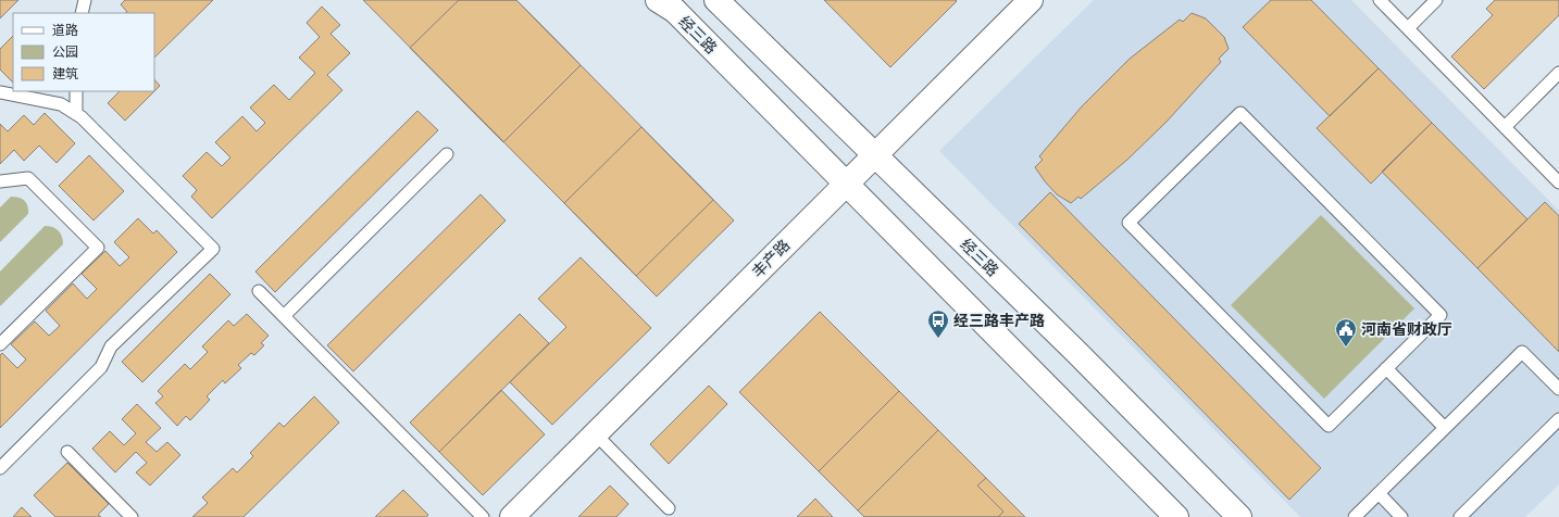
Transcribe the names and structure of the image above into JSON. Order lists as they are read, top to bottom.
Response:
{
  "streets": {
    "main road": ["经三路", "丰产路"]
  },
  "crossings": [
    ["经三路", "丰产路"]
  ],
  "places": {
    "bus stop": ["经三路丰产路"],
    "public building": ["河南省财政厅"]
  },
  "legend": ["道路", "公园", "建筑"]
}
